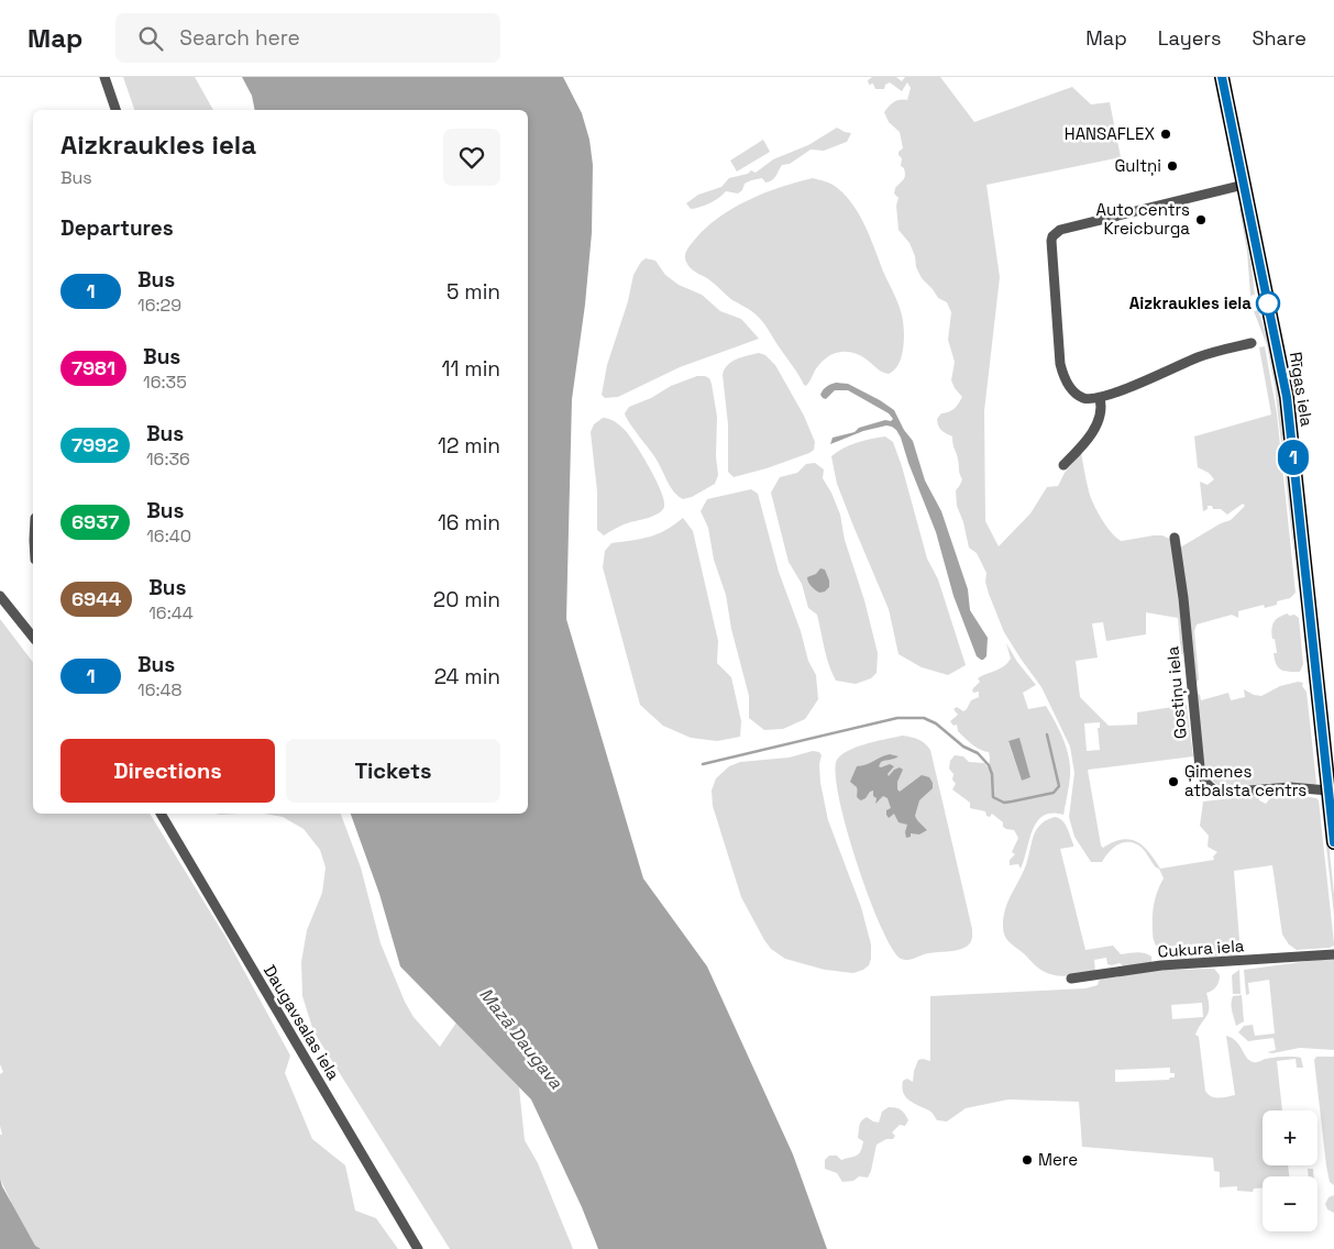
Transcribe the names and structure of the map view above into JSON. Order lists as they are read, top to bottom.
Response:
{
  "streets": {
    "highway": ["Rīgas iela"],
    "street": ["Gostiņu iela", "Cukura iela", "Daugavsalas iela"]
  },
  "crossings": [
    ["Rīgas iela", "Gostiņu iela"]
  ],
  "water": ["Mazā Daugava"],
  "places": [
    "HANSAFLEX",
    "Gultņi",
    "Auto centrs Kreicburga",
    "Aizkraukles iela",
    "Ģimenes atbalsta centrs",
    "Mere"
  ],
  "lines": ["bus line 1"],
  "page": {
    "header": "Map",
    "search": "Search here",
    "nav": ["Map", "Layers", "Share"],
    "on_map": "1",
    "heading": [
      ["Aizkraukles iela", "Bus"],
      "Departures"
    ],
    "list": [
      {
        "mark": "1",
        "name": "Bus",
        "note": "16:29",
        "value": "5 min"
      },
      {
        "mark": "7981",
        "name": "Bus",
        "note": "16:35",
        "value": "11 min"
      },
      {
        "mark": "7992",
        "name": "Bus",
        "note": "16:36",
        "value": "12 min"
      },
      {
        "mark": "6937",
        "name": "Bus",
        "note": "16:40",
        "value": "16 min"
      },
      {
        "mark": "6944",
        "name": "Bus",
        "note": "16:44",
        "value": "20 min"
      },
      {
        "mark": "1",
        "name": "Bus",
        "note": "16:48",
        "value": "24 min"
      }
    ],
    "buttons": ["Directions", "Tickets"],
    "map_buttons": ["+", "−"]
  }
}
